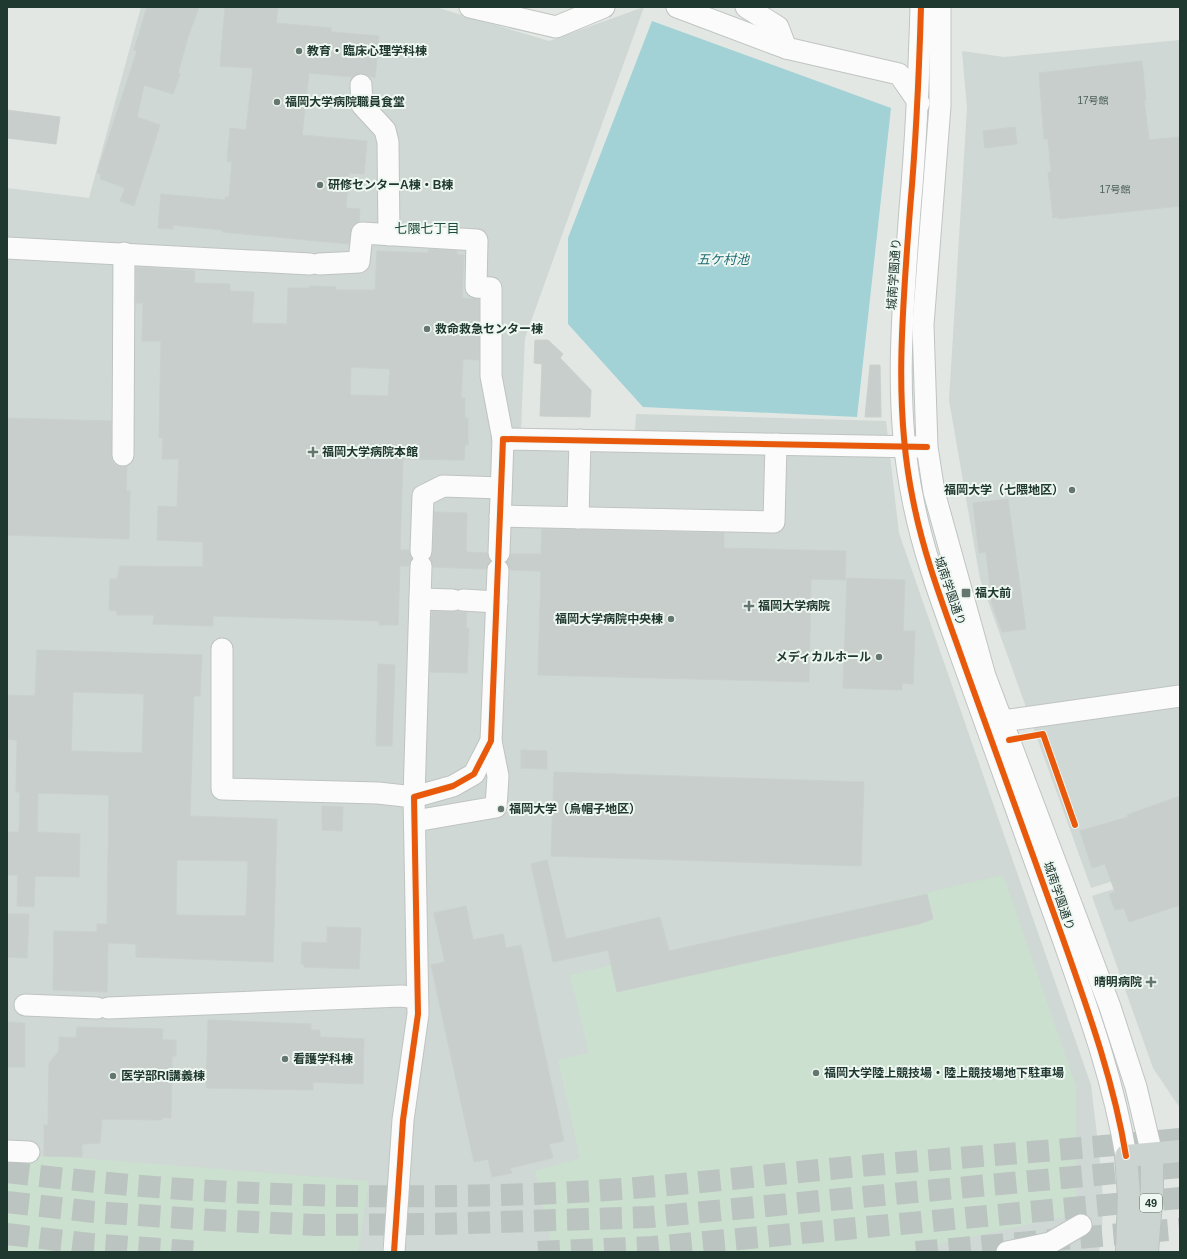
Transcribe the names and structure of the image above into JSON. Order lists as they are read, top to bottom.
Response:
{
  "streets": {
    "main road": ["49"],
    "street": ["城南学園通り"]
  },
  "crossings": [
    ["城南学園通り", "49"]
  ],
  "districts": ["七隈七丁目"],
  "water": ["五ケ村池"],
  "places": {
    "other": [
      "教育・臨床心理学科棟",
      "福岡大学病院職員食堂",
      "研修センターA棟・B棟",
      "救命救急センター棟",
      "福岡大学（七隈地区）",
      "福岡大学病院中央棟",
      "メディカルホール",
      "福岡大学（烏帽子地区）",
      "看護学科棟",
      "福岡大学陸上競技場・陸上競技場地下駐車場",
      "医学部RI講義棟"
    ],
    "health": ["福岡大学病院本館", "福岡大学病院", "晴明病院"],
    "transit": ["福大前"]
  },
  "house_numbers": ["17号館", "17号館"]
}
